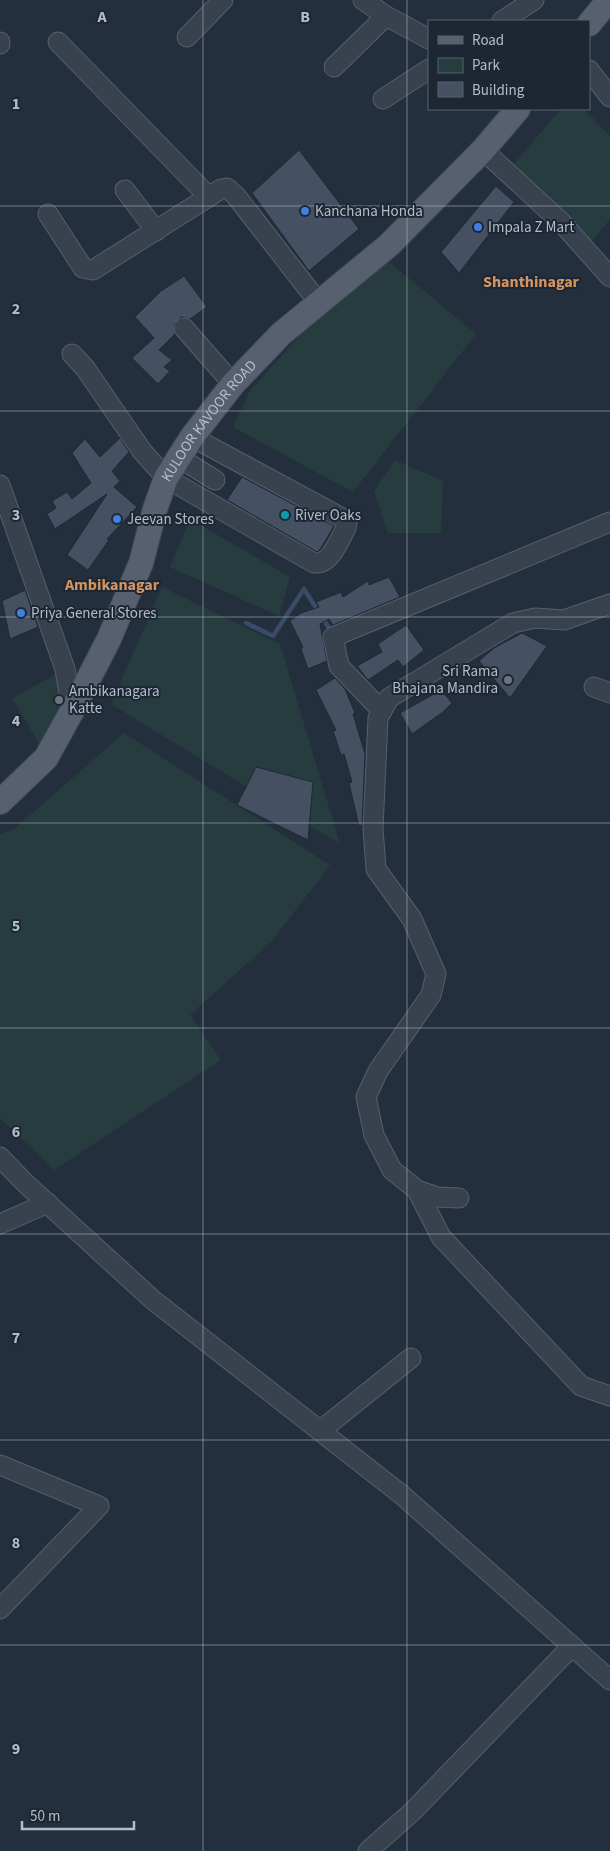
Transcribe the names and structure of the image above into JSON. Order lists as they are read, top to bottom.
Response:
{
  "streets": {
    "main road": ["KULOOR KAVOOR ROAD"]
  },
  "districts": ["Shanthinagar", "Ambikanagar"],
  "places": [
    "Kanchana Honda",
    "Impala Z Mart",
    "River Oaks",
    "Jeevan Stores",
    "Priya General Stores",
    "Sri Rama Bhajana Mandira",
    "Ambikanagara Katte"
  ],
  "legend": ["Road", "Park", "Building"],
  "scale_bar": "50 m",
  "grid": {
    "columns": ["A", "B"],
    "rows": [
      "1",
      "2",
      "3",
      "4",
      "5",
      "6",
      "7",
      "8",
      "9"
    ]
  }
}
